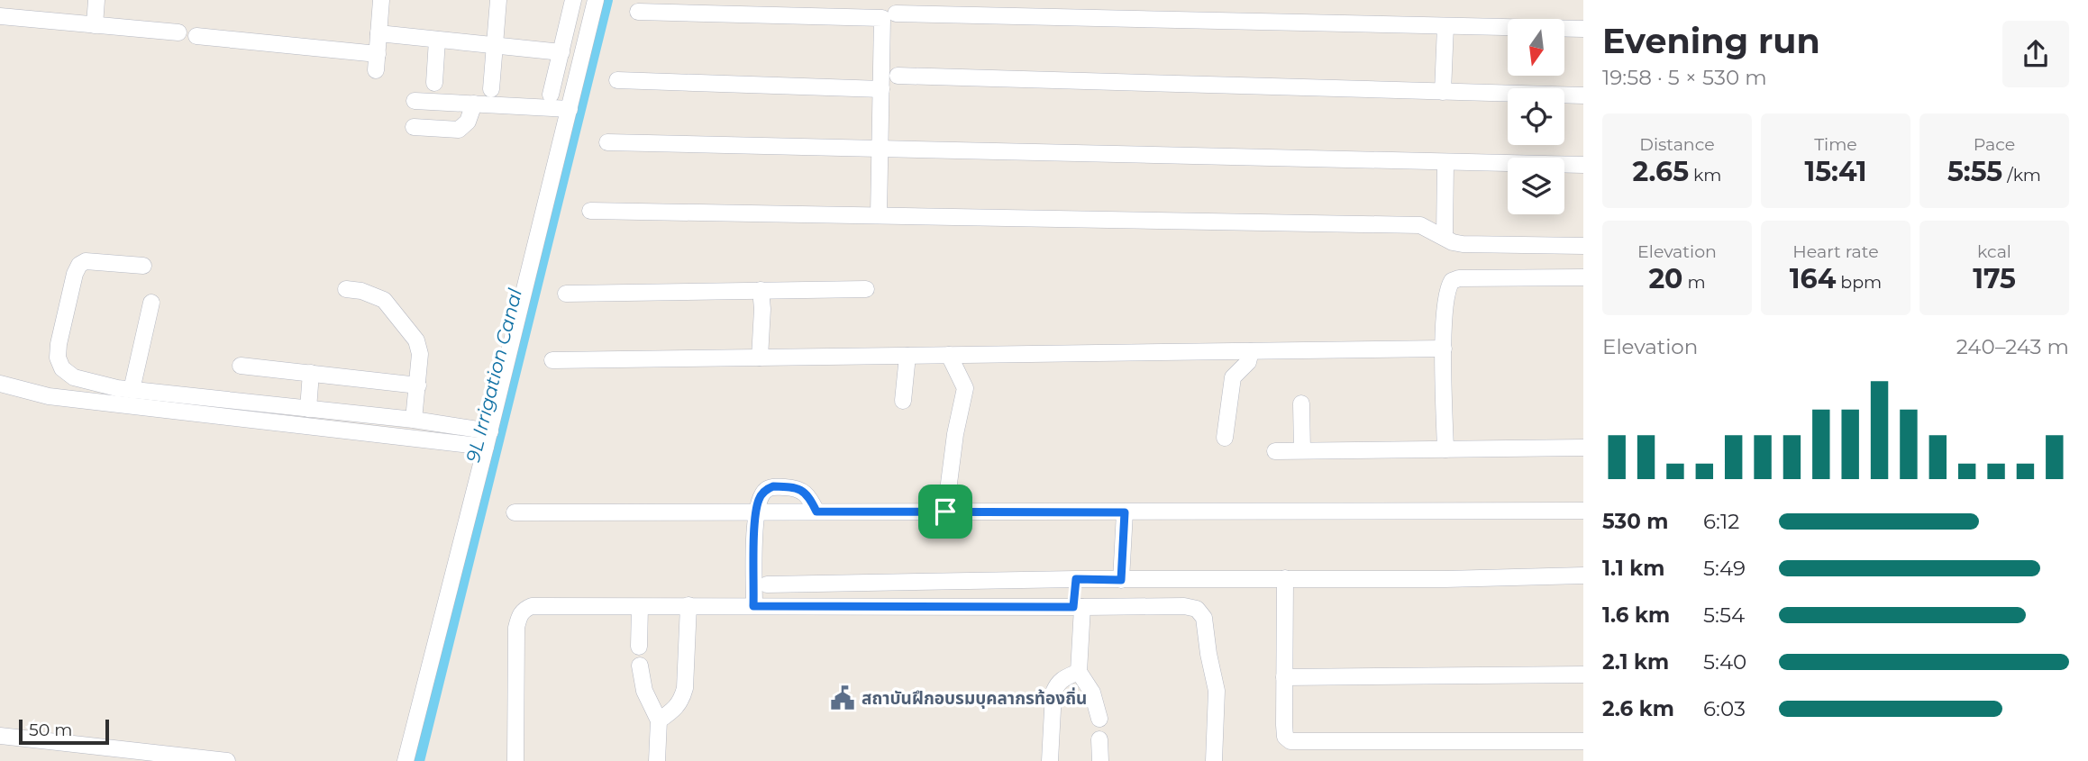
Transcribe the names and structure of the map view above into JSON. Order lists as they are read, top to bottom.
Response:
{
  "water": ["9L Irrigation Canal"],
  "places": {
    "public building": ["สถาบันฝึกอบรมบุคลากรท้องถิ่น"]
  },
  "scale_bar": "50 m",
  "north": "bottom",
  "page": {
    "heading": ["Evening run", "19:58 · 5 × 530 m"],
    "stats": [
      ["Distance", "2.65 km"],
      ["Time", "15:41"],
      ["Pace", "5:55 /km"],
      ["Elevation", "20 m"],
      ["Heart rate", "164 bpm"],
      ["kcal", "175"]
    ],
    "chart": ["Elevation", "240–243 m"],
    "list": [
      {
        "name": "530 m",
        "note": "6:12"
      },
      {
        "name": "1.1 km",
        "note": "5:49"
      },
      {
        "name": "1.6 km",
        "note": "5:54"
      },
      {
        "name": "2.1 km",
        "note": "5:40"
      },
      {
        "name": "2.6 km",
        "note": "6:03"
      }
    ],
    "scale": "50 m"
  }
}
